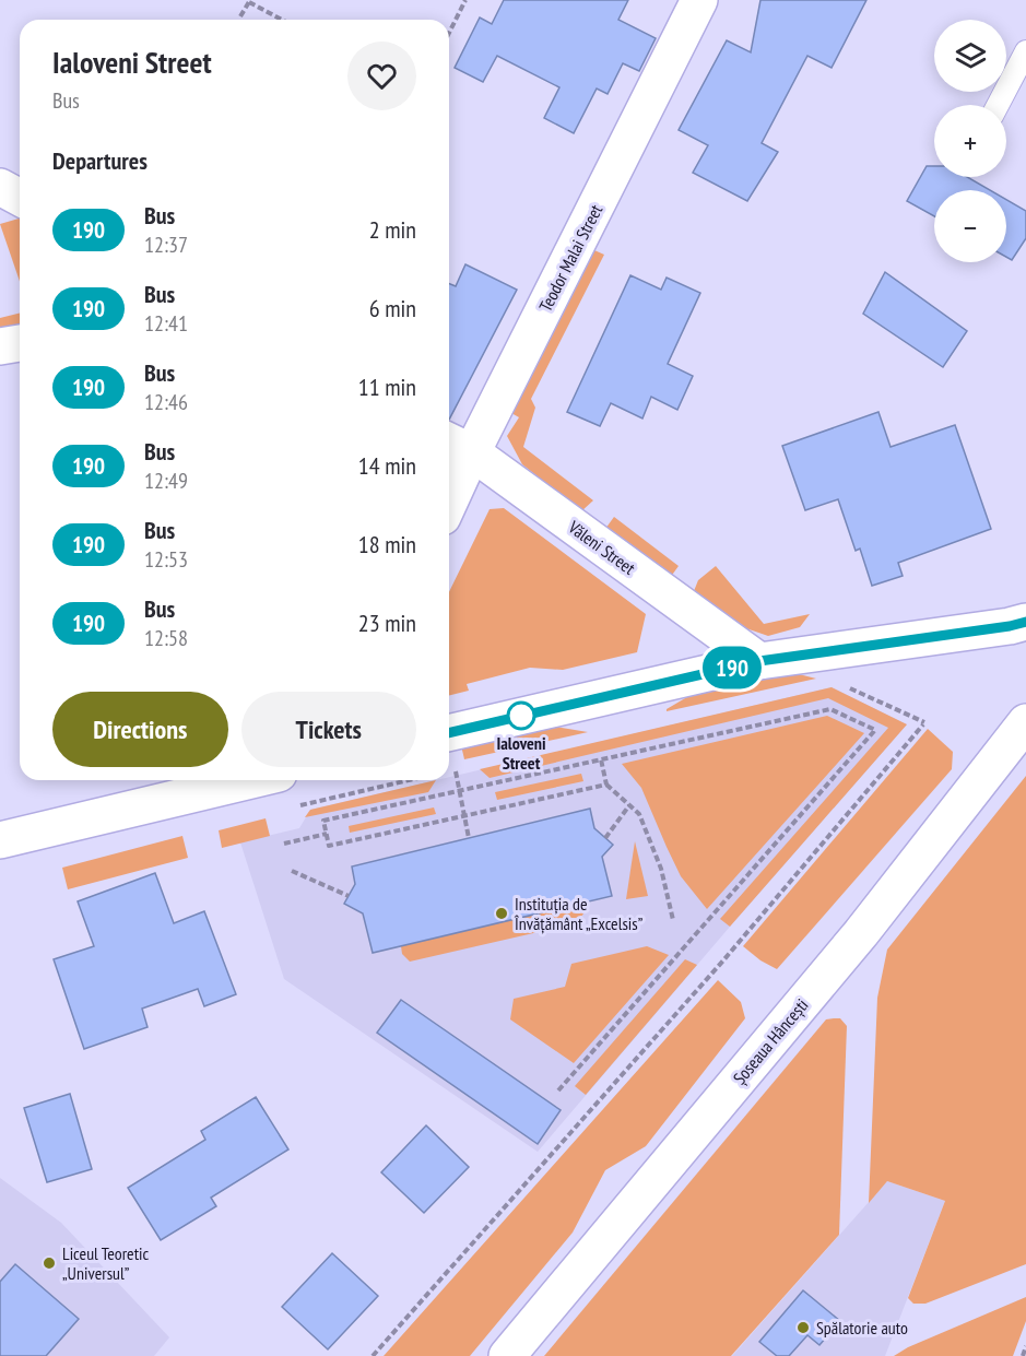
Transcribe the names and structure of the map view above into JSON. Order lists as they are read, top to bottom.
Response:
{
  "streets": {
    "street": ["Teodor Malai Street", "Văleni Street", "Șoseaua Hâncești"]
  },
  "crossings": [
    ["Teodor Malai Street", "Văleni Street"]
  ],
  "places": [
    "Ialoveni Street",
    "Instituția de Învățământ „Excelsis”",
    "Liceul Teoretic „Universul”",
    "Spălatorie auto"
  ],
  "lines": ["bus line 190"],
  "page": {
    "on_map": "190",
    "map_buttons": ["+", "−"],
    "heading": [
      ["Ialoveni Street", "Bus"],
      "Departures"
    ],
    "list": [
      {
        "mark": "190",
        "name": "Bus",
        "note": "12:37",
        "value": "2 min"
      },
      {
        "mark": "190",
        "name": "Bus",
        "note": "12:41",
        "value": "6 min"
      },
      {
        "mark": "190",
        "name": "Bus",
        "note": "12:46",
        "value": "11 min"
      },
      {
        "mark": "190",
        "name": "Bus",
        "note": "12:49",
        "value": "14 min"
      },
      {
        "mark": "190",
        "name": "Bus",
        "note": "12:53",
        "value": "18 min"
      },
      {
        "mark": "190",
        "name": "Bus",
        "note": "12:58",
        "value": "23 min"
      }
    ],
    "buttons": ["Directions", "Tickets"]
  }
}
